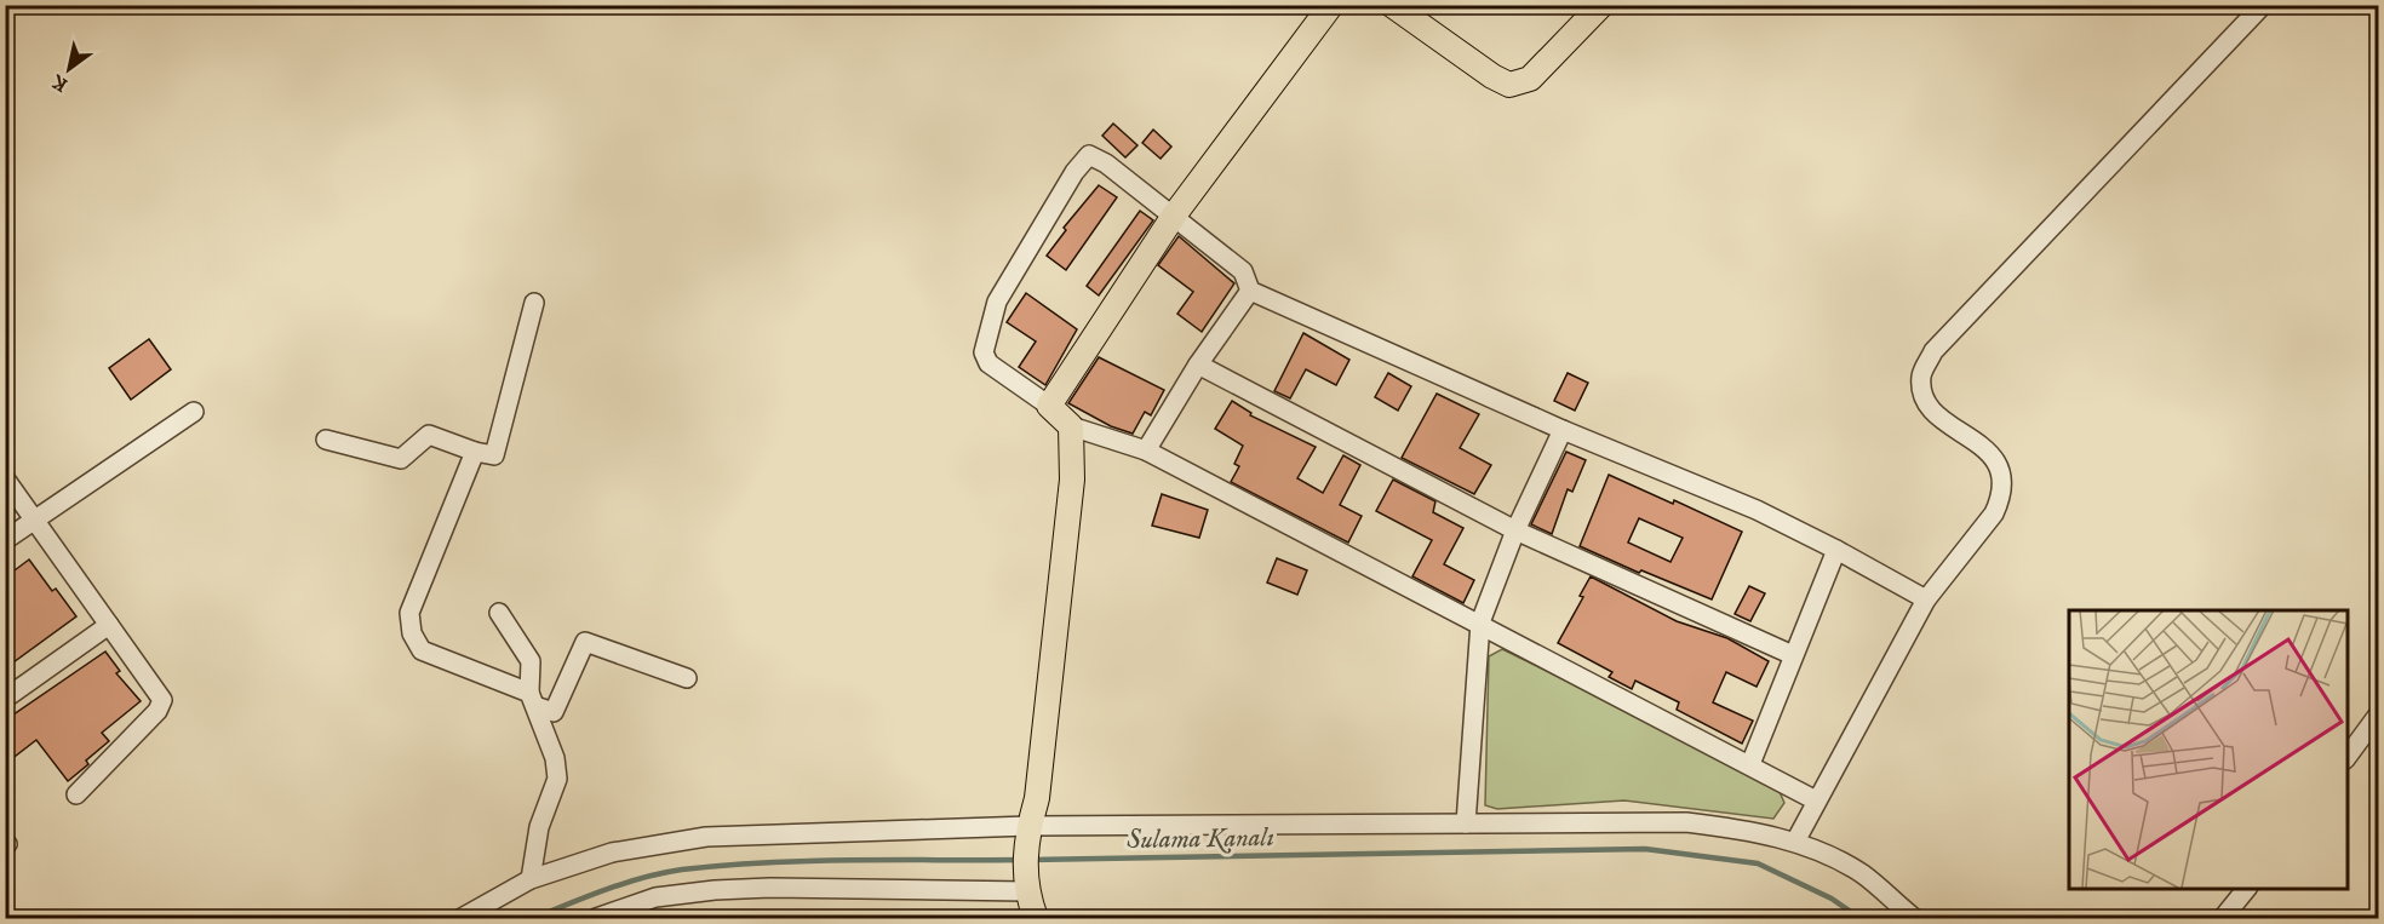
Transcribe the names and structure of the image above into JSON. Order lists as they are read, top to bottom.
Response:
{
  "water": ["Sulama Kanalı"],
  "north": "bottom left"
}
